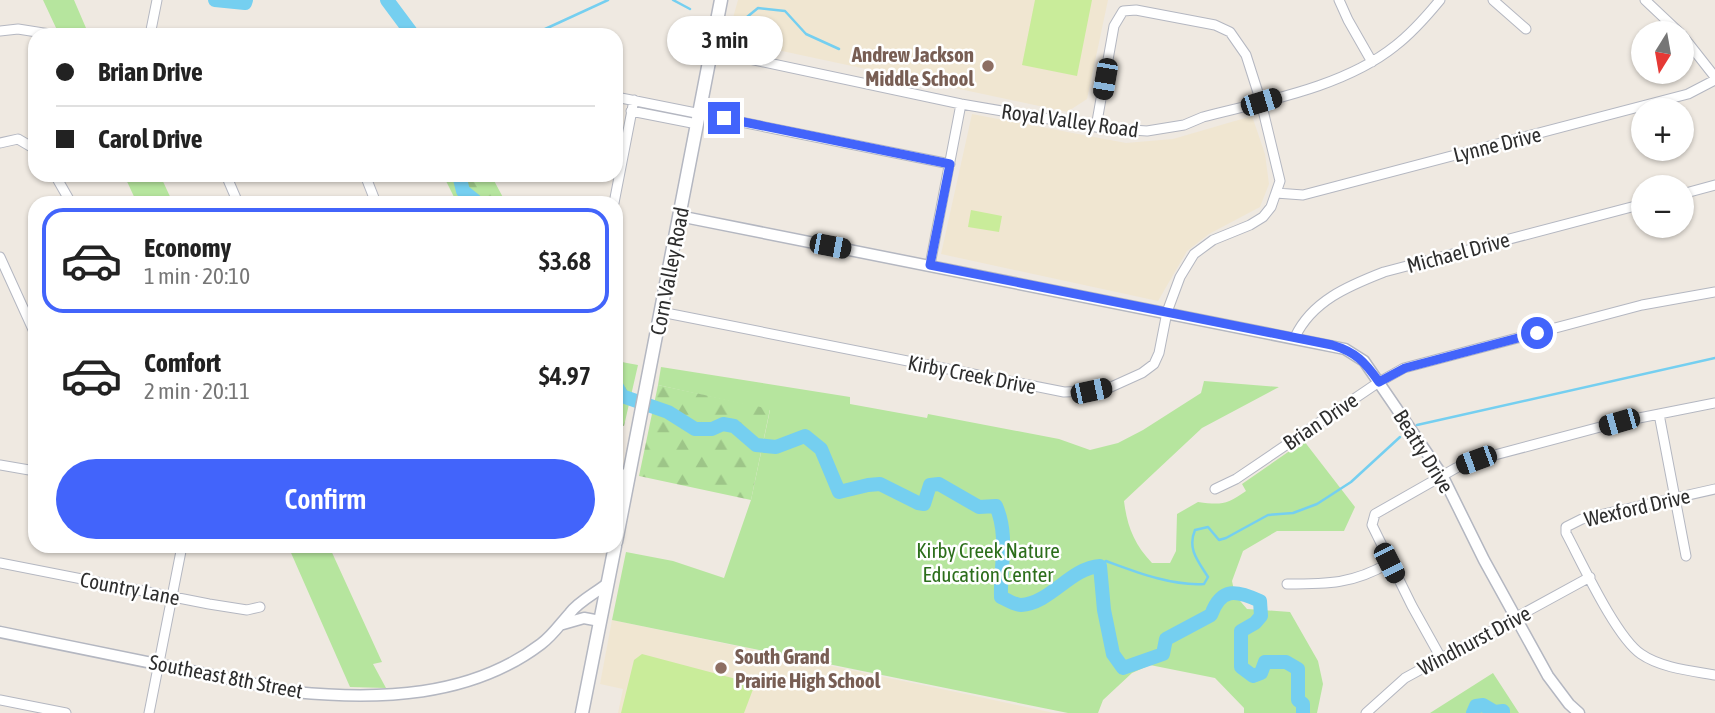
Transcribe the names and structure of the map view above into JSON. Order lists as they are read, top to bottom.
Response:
{
  "streets": {
    "main road": ["Corn Valley Road"],
    "street": [
      "Royal Valley Road",
      "Lynne Drive",
      "Michael Drive",
      "Kirby Creek Drive",
      "Brian Drive",
      "Beatty Drive",
      "Wexford Drive",
      "Country Lane",
      "Windhurst Drive",
      "Southeast 8th Street"
    ]
  },
  "crossings": [
    ["Royal Valley Road", "Corn Valley Road"],
    ["Lynne Drive", "Kirby Creek Drive"],
    ["Michael Drive", "Beatty Drive"],
    ["Corn Valley Road", "Kirby Creek Drive"],
    ["Corn Valley Road", "Beatty Drive"],
    ["Corn Valley Road", "Southeast 8th Street"],
    ["Kirby Creek Drive", "Beatty Drive"],
    ["Brian Drive", "Beatty Drive"],
    ["Beatty Drive", "Windhurst Drive"],
    ["Wexford Drive", "Windhurst Drive"]
  ],
  "parks": ["Kirby Creek Nature Education Center"],
  "places": ["Andrew Jackson Middle School", "South Grand Prairie High School"],
  "north": "bottom",
  "page": {
    "bubble": "3 min",
    "map_buttons": ["+", "−"],
    "banner": ["Brian Drive", "Carol Drive"],
    "list": [
      {
        "name": "Economy",
        "note": "1 min · 20:10",
        "value": "$3.68"
      },
      {
        "name": "Comfort",
        "note": "2 min · 20:11",
        "value": "$4.97"
      }
    ],
    "buttons": "Confirm"
  }
}
